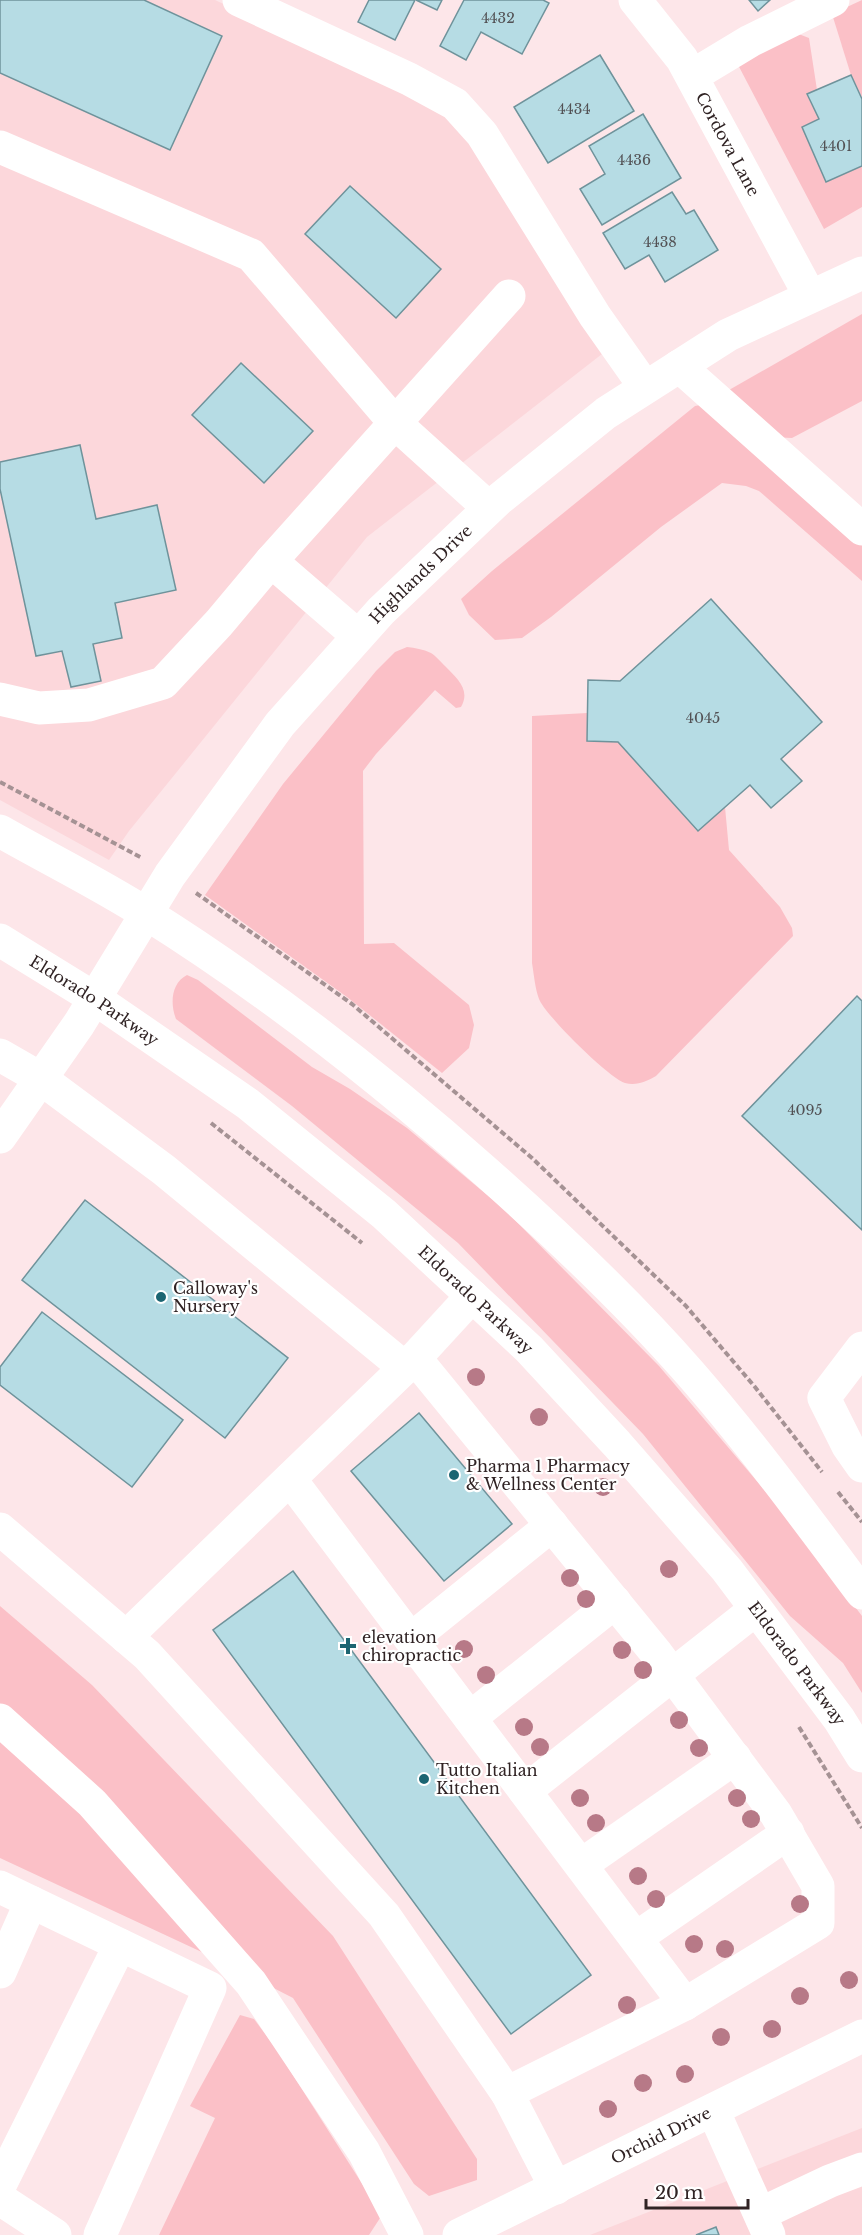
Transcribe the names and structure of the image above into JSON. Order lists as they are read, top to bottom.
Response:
{
  "streets": {
    "main road": [
      "Cordova Lane",
      "Highlands Drive",
      "Eldorado Parkway",
      "Orchid Drive"
    ]
  },
  "crossings": [
    ["Cordova Lane", "Highlands Drive"],
    ["Highlands Drive", "Eldorado Parkway"]
  ],
  "places": {
    "other": ["Calloway's Nursery", "Pharma 1 Pharmacy & Wellness Center", "Tutto Italian Kitchen"],
    "health": ["elevation chiropractic"]
  },
  "house_numbers": [
    "4432",
    "4434",
    "4401",
    "4436",
    "4438",
    "4045",
    "4095"
  ],
  "scale_bar": "20 m"
}
